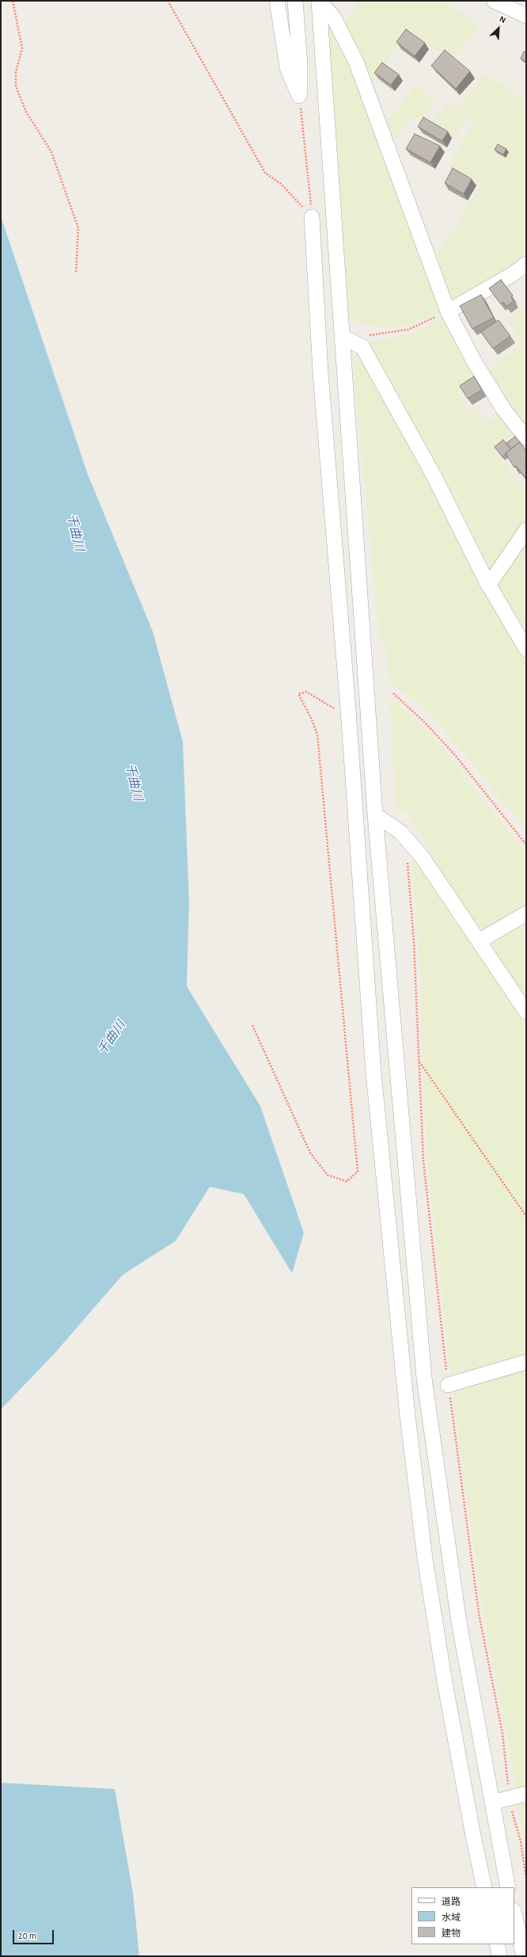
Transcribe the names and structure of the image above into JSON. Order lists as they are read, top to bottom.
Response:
{
  "water": ["千曲川"],
  "legend": ["道路", "水域", "建物"],
  "scale_bar": "20 m",
  "north": "top right"
}
